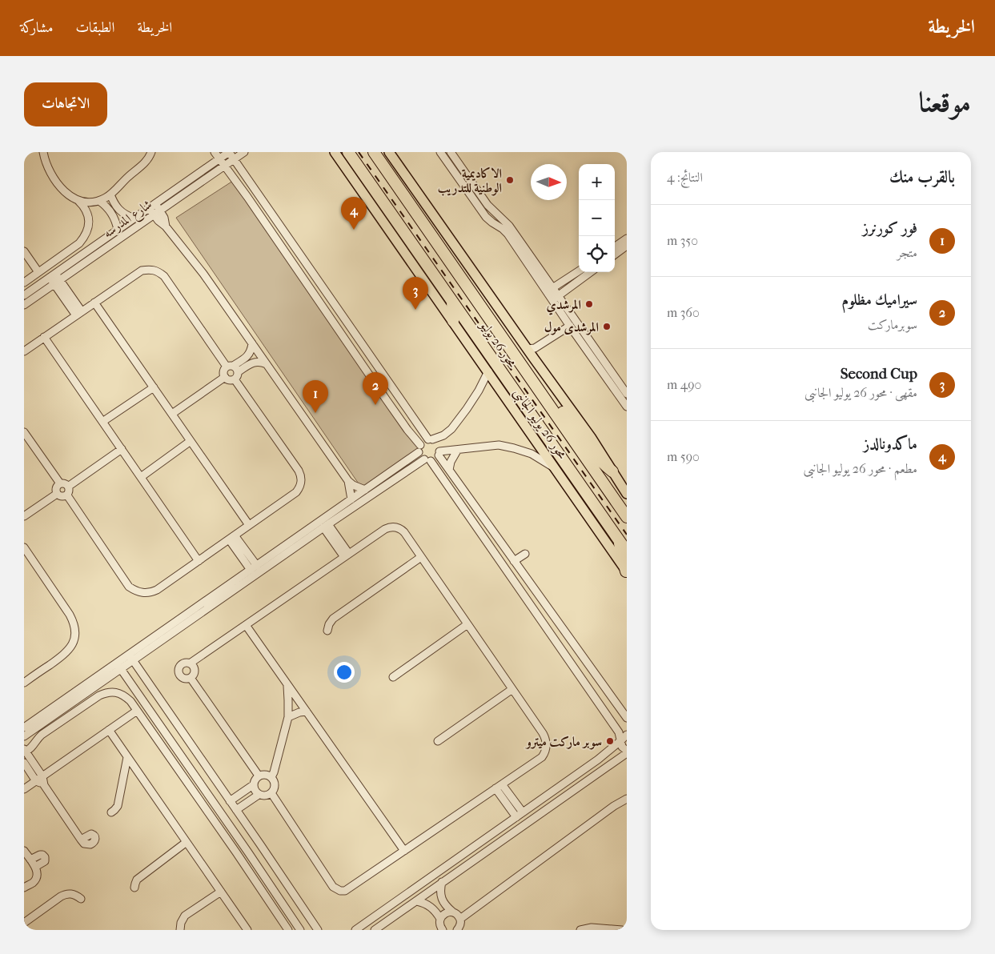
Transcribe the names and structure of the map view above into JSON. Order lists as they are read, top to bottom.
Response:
{
  "streets": {
    "highway": ["محور 26 يوليو"],
    "main road": ["محور 26 يوليو الجانبى"],
    "street": ["شارع المدرسه"]
  },
  "places": [
    "الاكاديمية الوطنية للتدريب",
    "المرشدي",
    "المرشدى مول",
    "سوبر ماركت ميترو"
  ],
  "north": "right",
  "page": {
    "header": "الخريطة",
    "nav": ["الخريطة", "الطبقات", "مشاركة"],
    "title": "موقعنا",
    "buttons": "الاتجاهات",
    "heading": ["بالقرب منك", "النتائج: 4"],
    "map_buttons": ["+", "−"],
    "pins": [
      "4",
      "3",
      "2",
      "1"
    ],
    "list": [
      {
        "mark": "1",
        "name": "فور كورنرز",
        "note": "متجر",
        "value": "350 m"
      },
      {
        "mark": "2",
        "name": "سيراميك مظلوم",
        "note": "سوبرماركت",
        "value": "360 m"
      },
      {
        "mark": "3",
        "name": "Second Cup",
        "note": "مقهى · محور 26 يوليو الجانبى",
        "value": "490 m"
      },
      {
        "mark": "4",
        "name": "ماكدونالدز",
        "note": "مطعم · محور 26 يوليو الجانبى",
        "value": "590 m"
      }
    ]
  }
}
